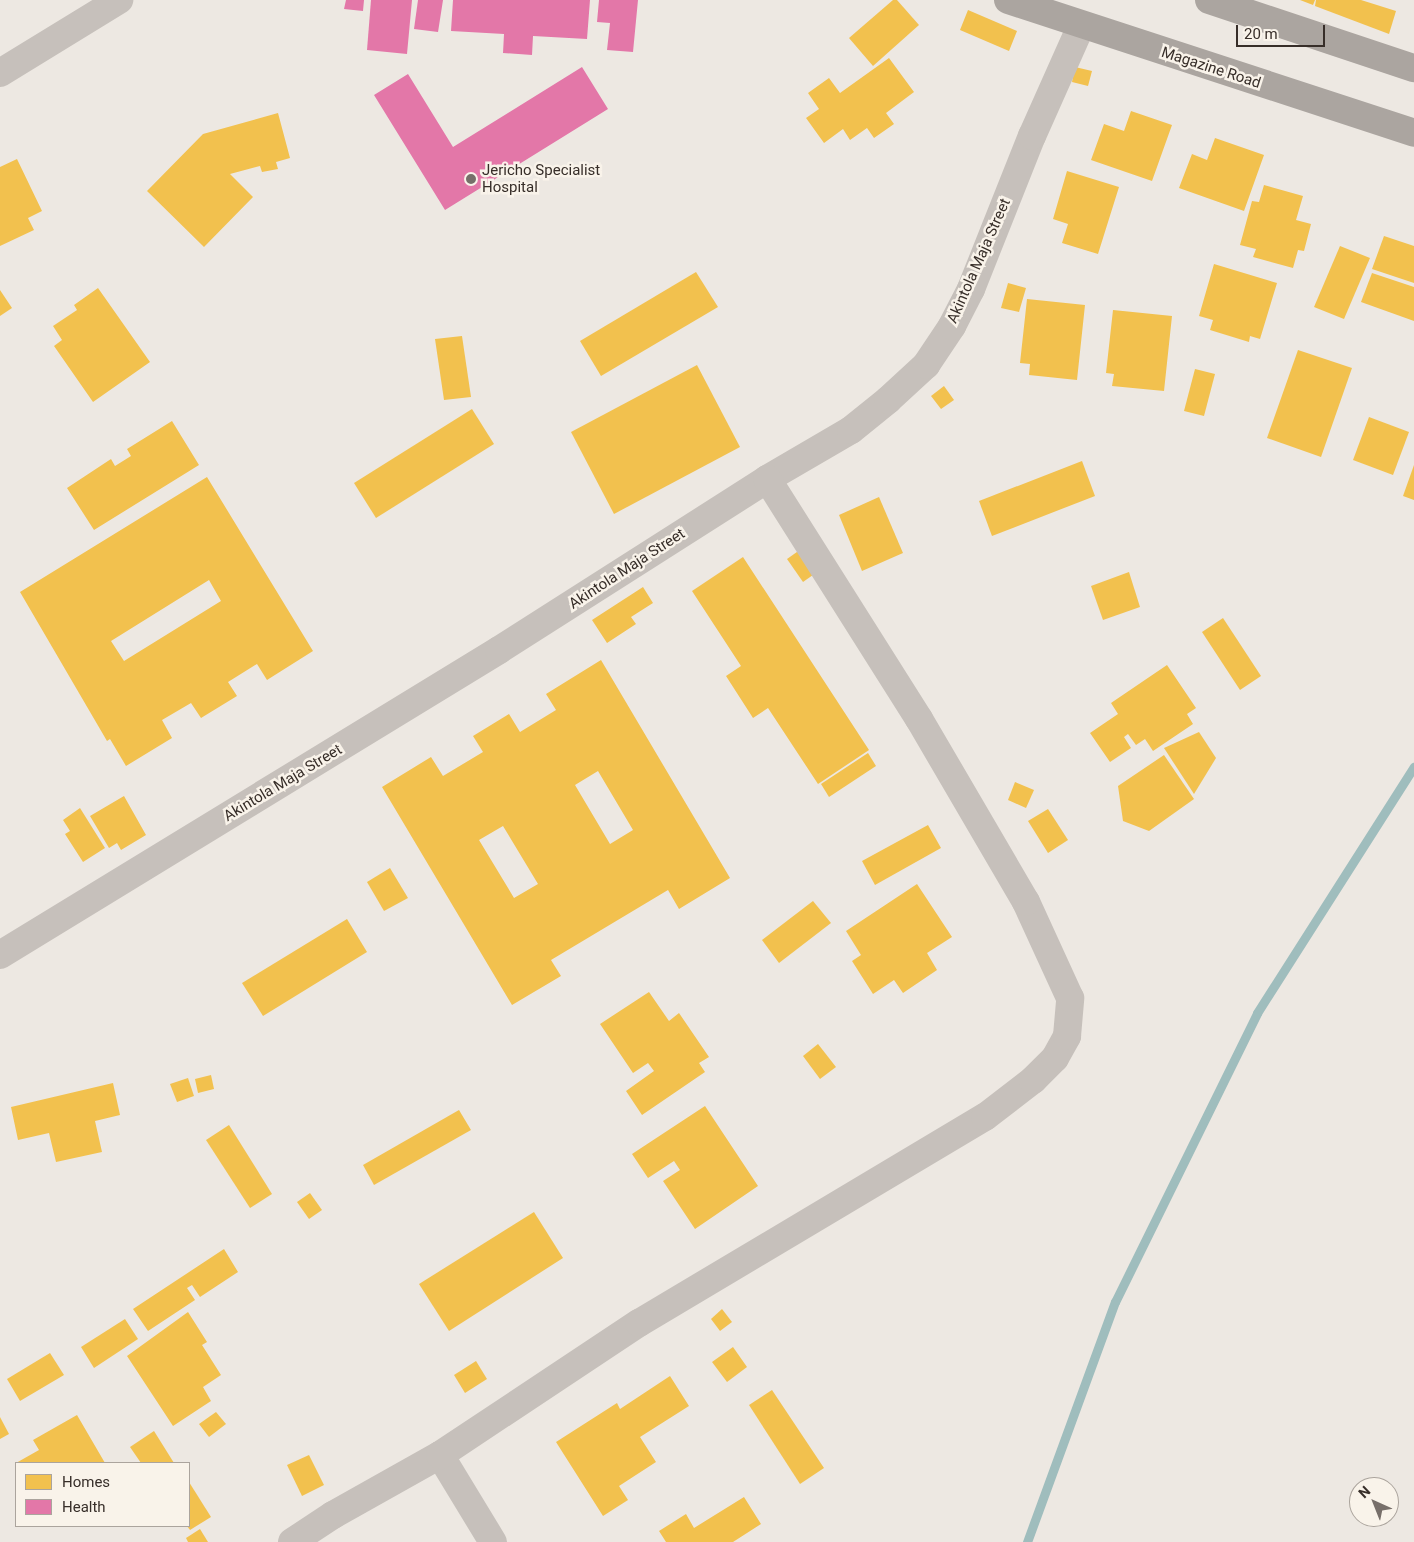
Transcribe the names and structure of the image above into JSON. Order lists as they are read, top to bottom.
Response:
{
  "streets": {
    "main road": ["Magazine Road"],
    "street": ["Akintola Maja Street"]
  },
  "crossings": [
    ["Magazine Road", "Akintola Maja Street"]
  ],
  "places": ["Jericho Specialist Hospital"],
  "legend": ["Homes", "Health"],
  "scale_bar": "20 m",
  "north": "top left"
}
